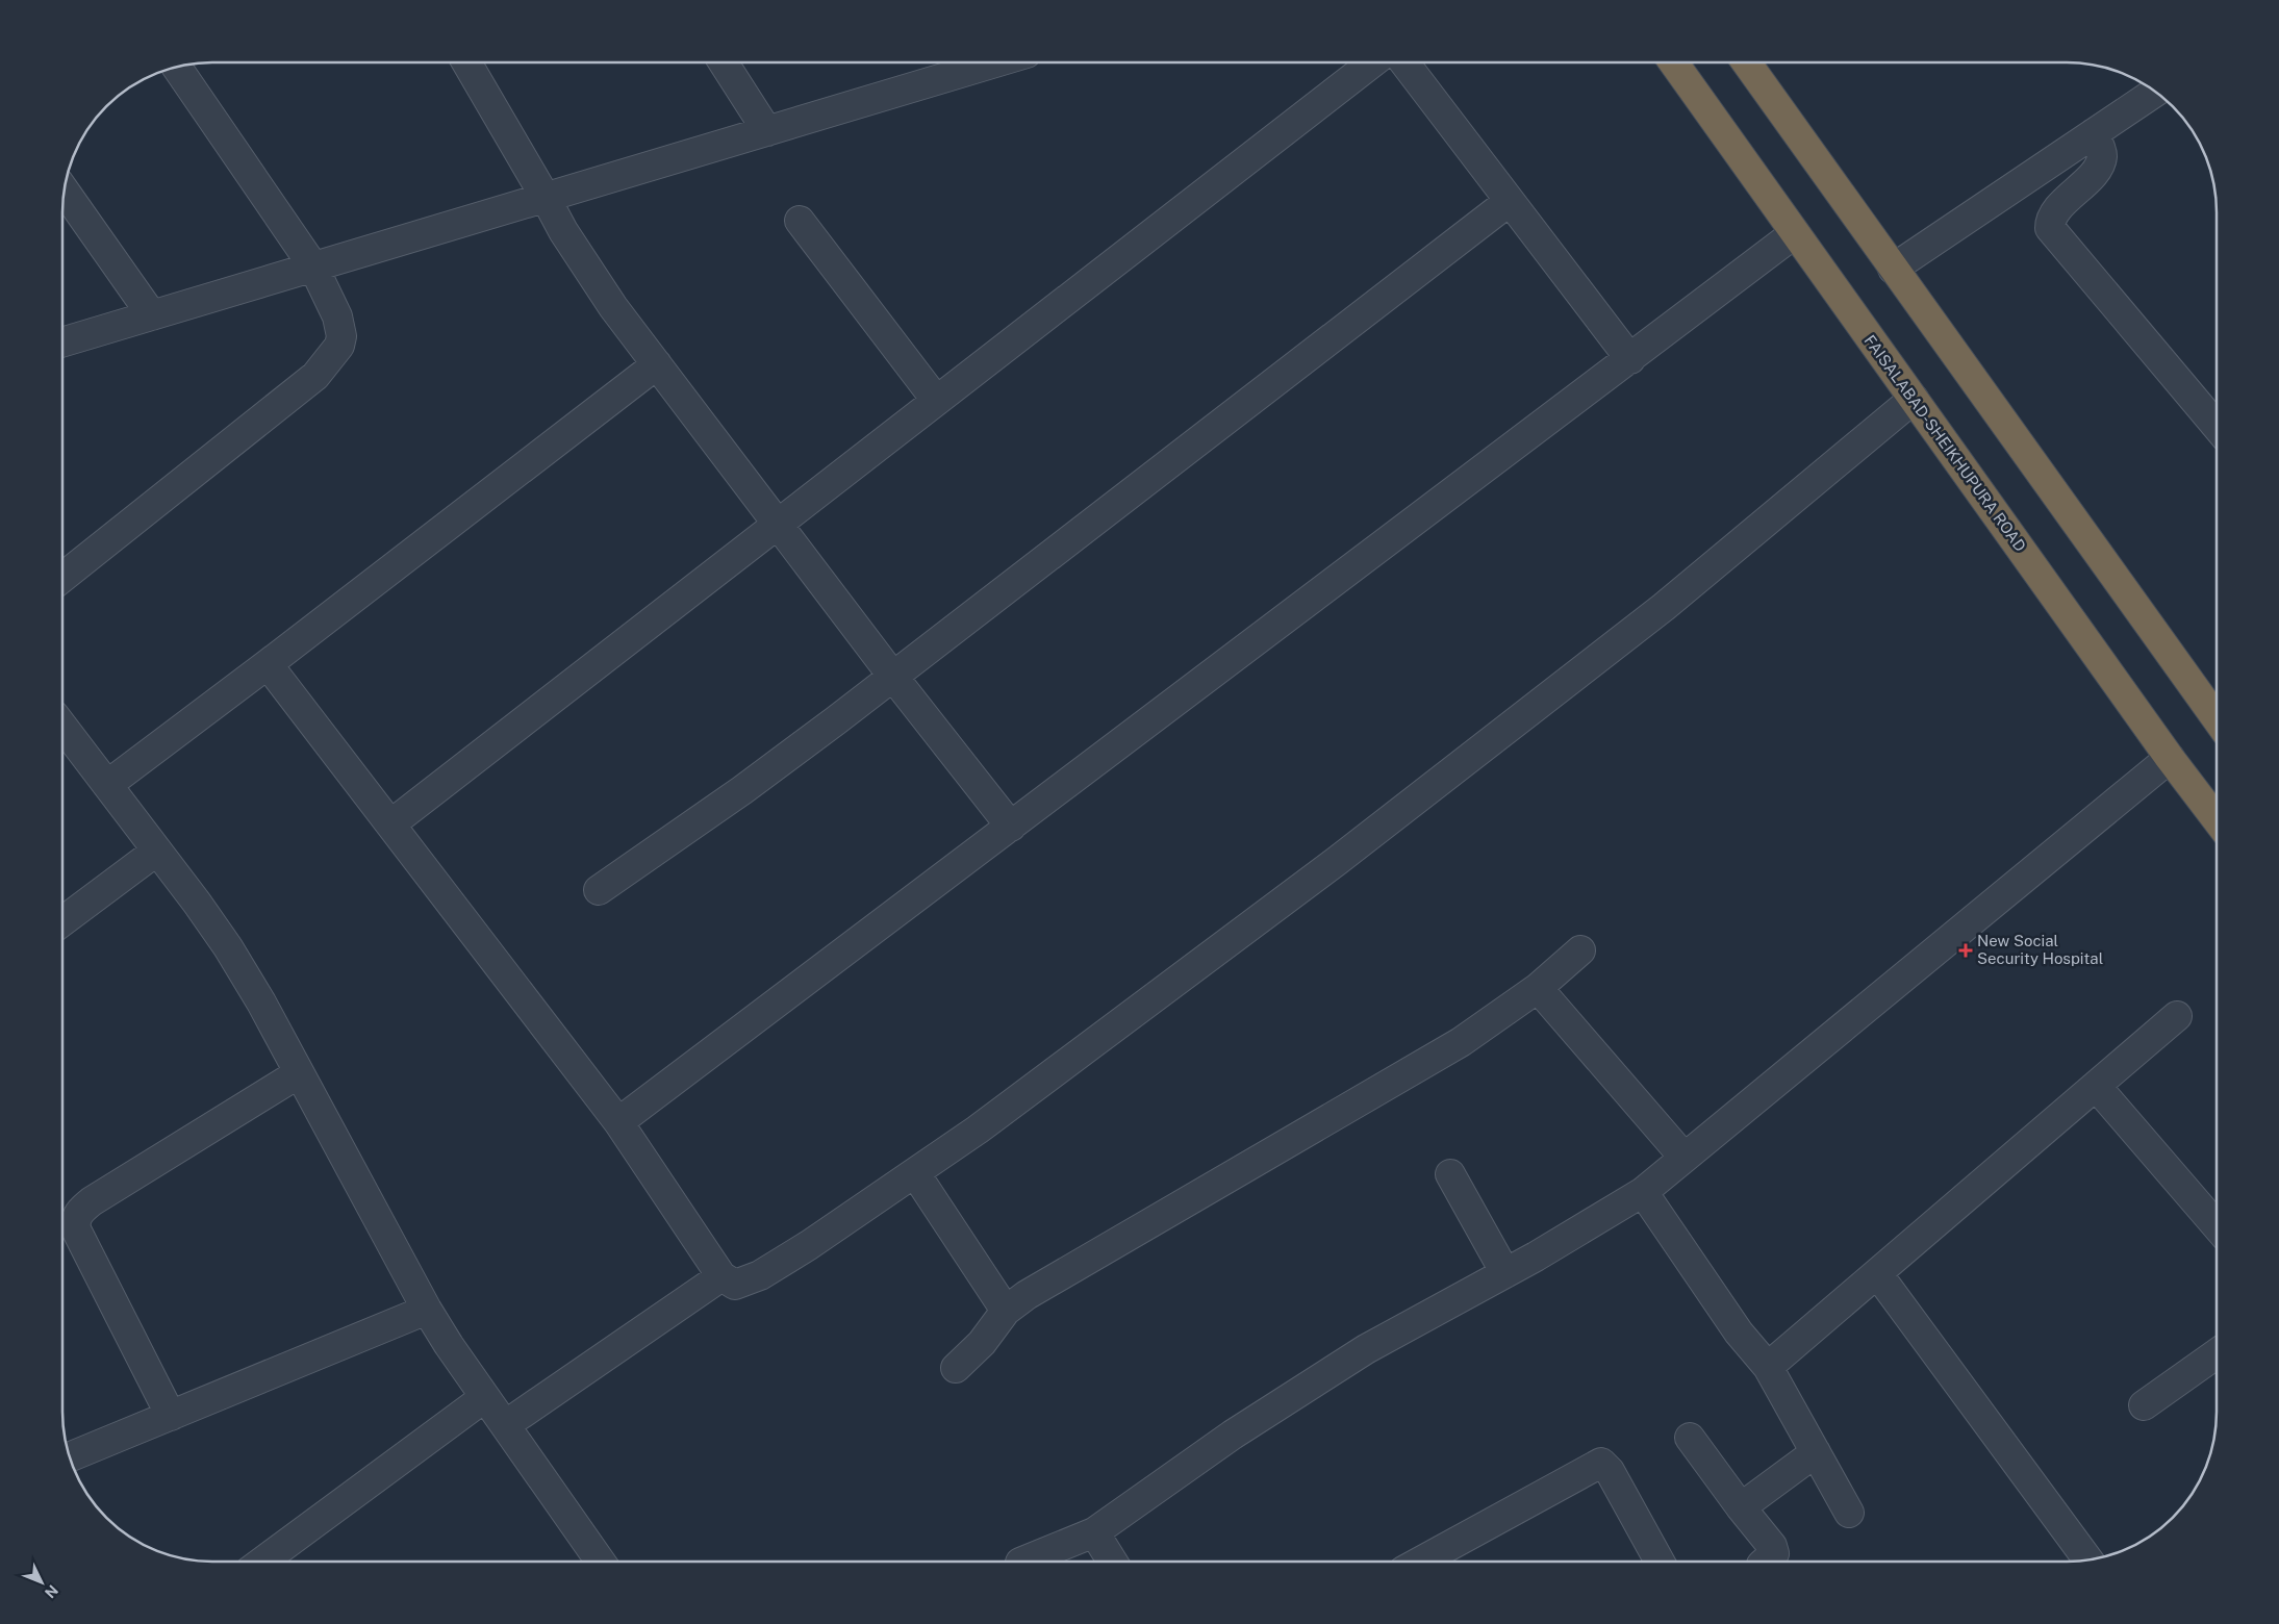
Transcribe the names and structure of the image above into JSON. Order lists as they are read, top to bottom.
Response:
{
  "streets": {
    "highway": ["FAISALABAD-SHEIKHUPURA ROAD"]
  },
  "places": {
    "health": ["New Social Security Hospital"]
  },
  "north": "bottom right"
}
